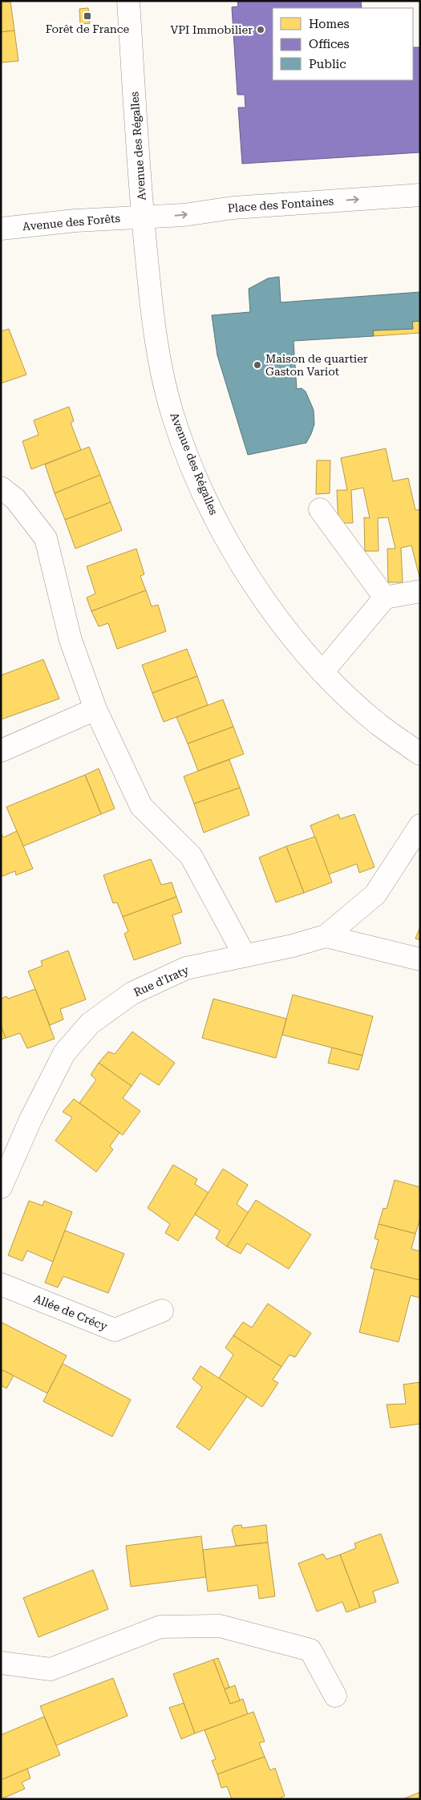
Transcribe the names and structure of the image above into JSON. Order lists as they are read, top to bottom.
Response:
{
  "streets": {
    "street": [
      "Avenue des Régalles",
      "Place des Fontaines",
      "Avenue des Forêts",
      "Rue d'Iraty",
      "Allée de Crécy"
    ]
  },
  "crossings": [
    ["Avenue des Régalles", "Place des Fontaines"],
    ["Avenue des Régalles", "Avenue des Forêts"],
    ["Place des Fontaines", "Avenue des Forêts"]
  ],
  "one_way": ["Place des Fontaines"],
  "places": {
    "transit": ["Forêt de France"],
    "other": ["VPI Immobilier", "Maison de quartier Gaston Variot"]
  },
  "legend": ["Homes", "Offices", "Public"]
}
